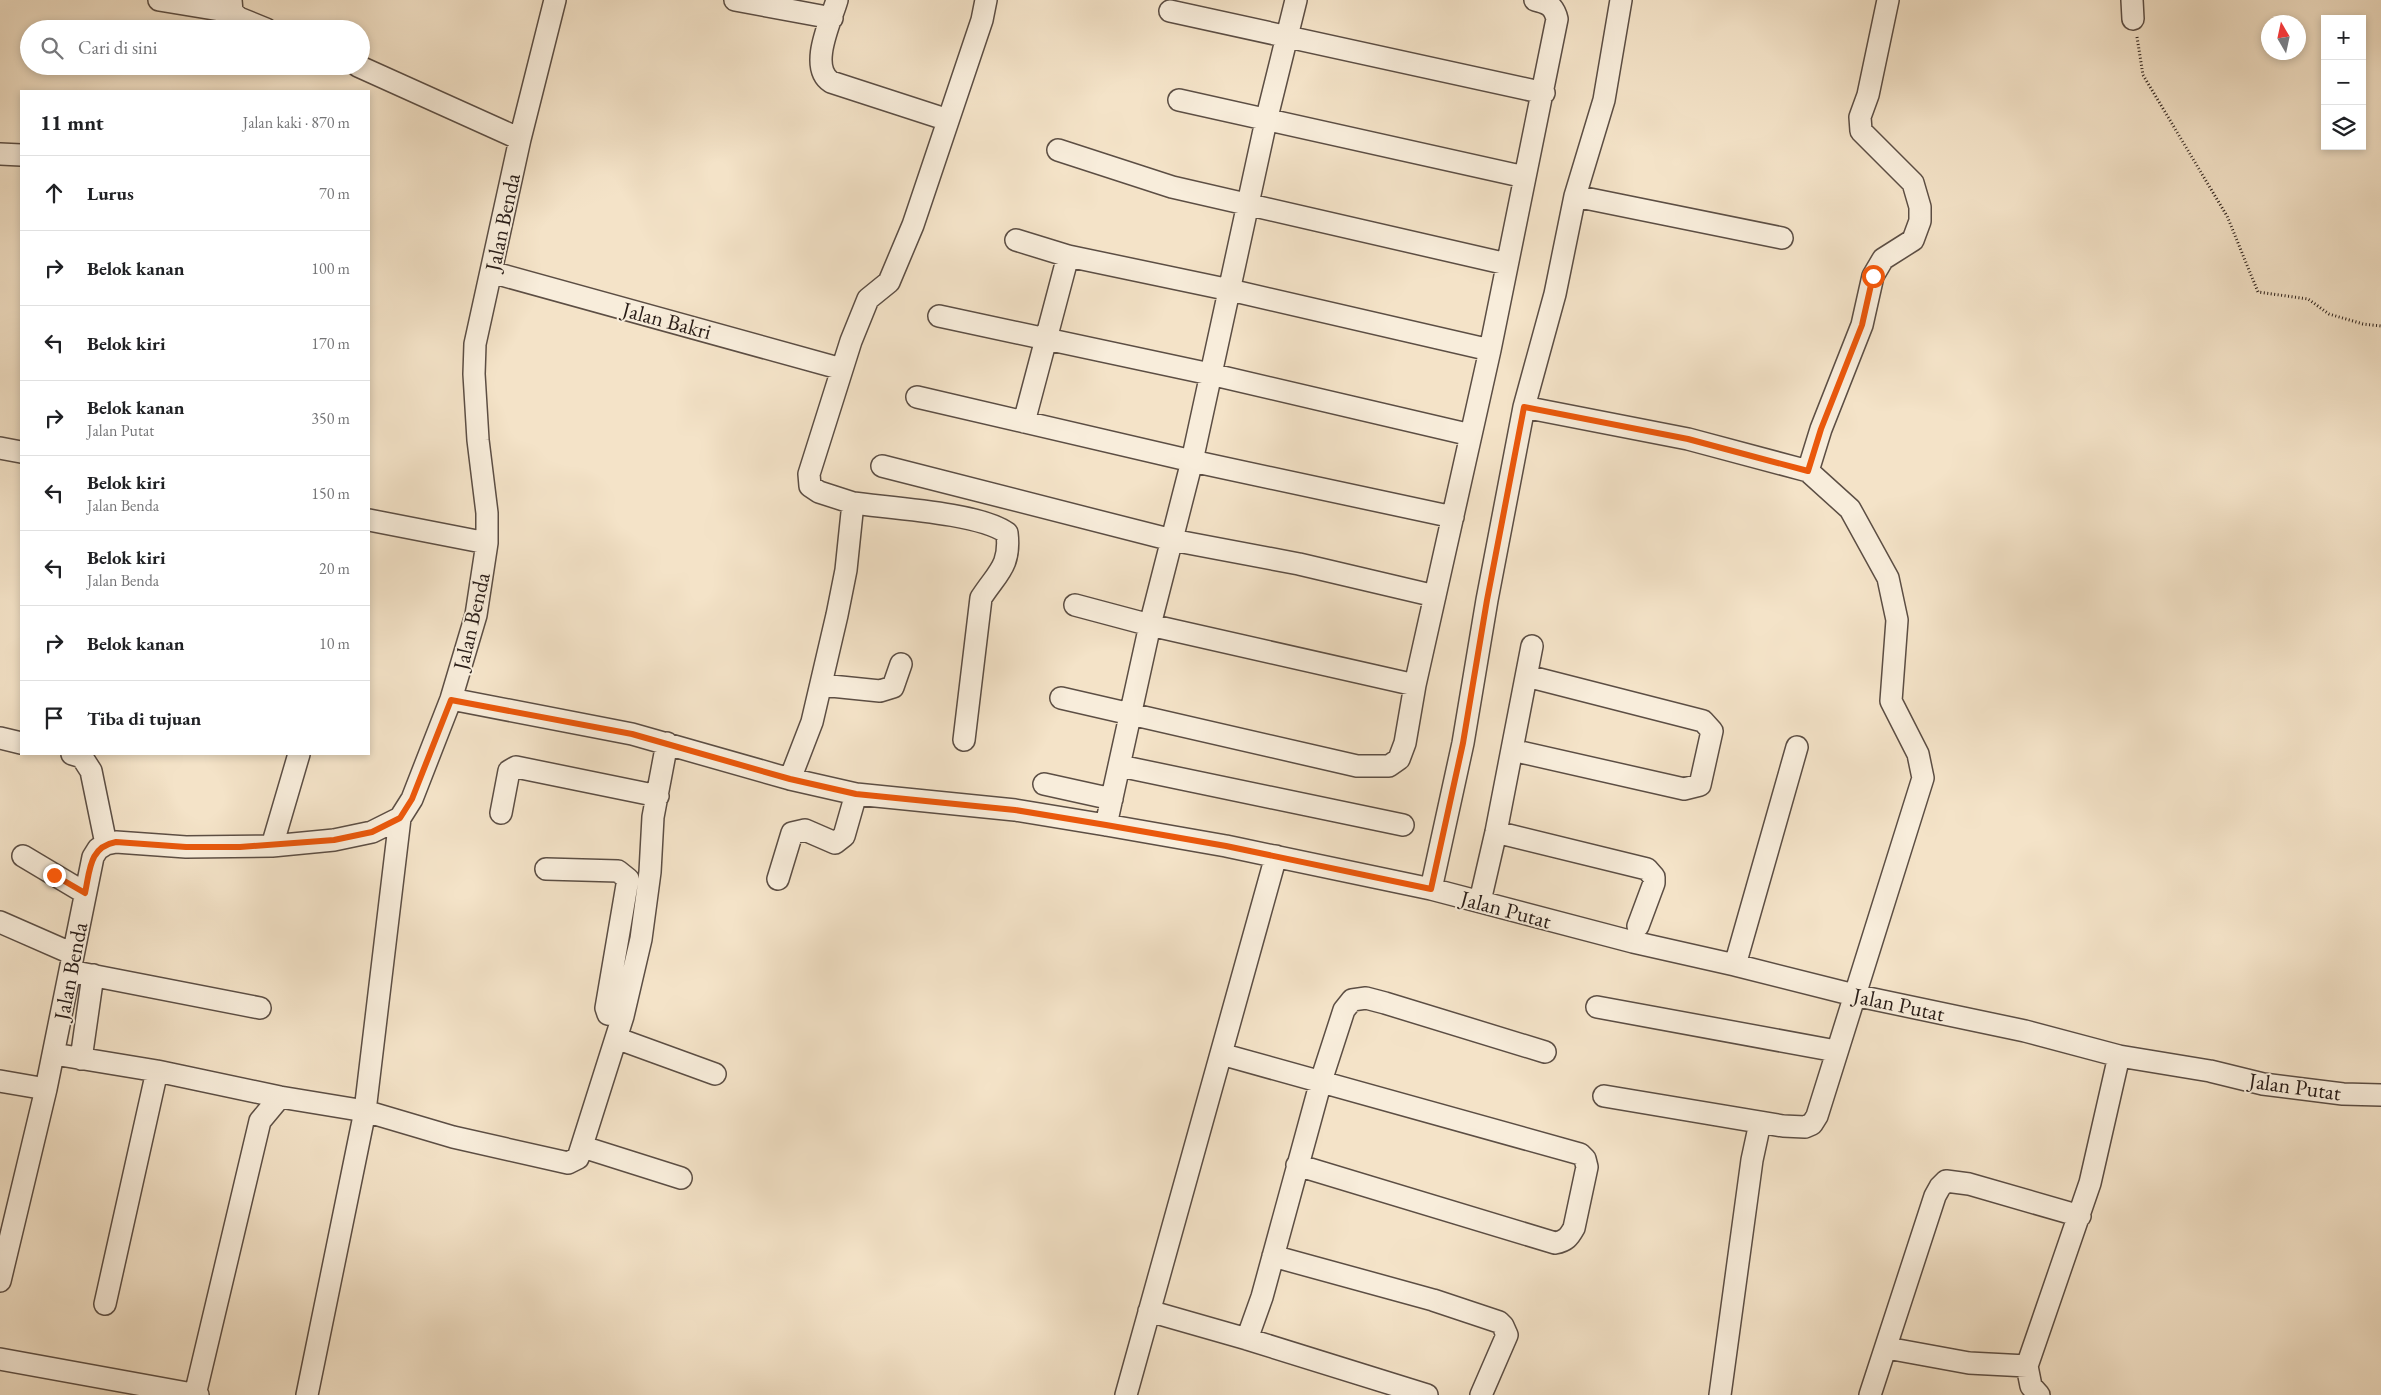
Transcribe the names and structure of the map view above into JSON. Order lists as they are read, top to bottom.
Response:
{
  "streets": {
    "street": ["Jalan Benda", "Jalan Bakri", "Jalan Putat"]
  },
  "crossings": [
    ["Jalan Benda", "Jalan Bakri"],
    ["Jalan Benda", "Jalan Putat"]
  ],
  "north": "top",
  "page": {
    "map_buttons": ["+", "−"],
    "search": "Cari di sini",
    "heading": ["11 mnt", "Jalan kaki · 870 m"],
    "list": [
      ["Lurus", "70 m"],
      ["Belok kanan", "100 m"],
      ["Belok kiri", "170 m"],
      ["Belok kanan", "Jalan Putat", "350 m"],
      ["Belok kiri", "Jalan Benda", "150 m"],
      ["Belok kiri", "Jalan Benda", "20 m"],
      ["Belok kanan", "10 m"],
      "Tiba di tujuan"
    ]
  }
}
